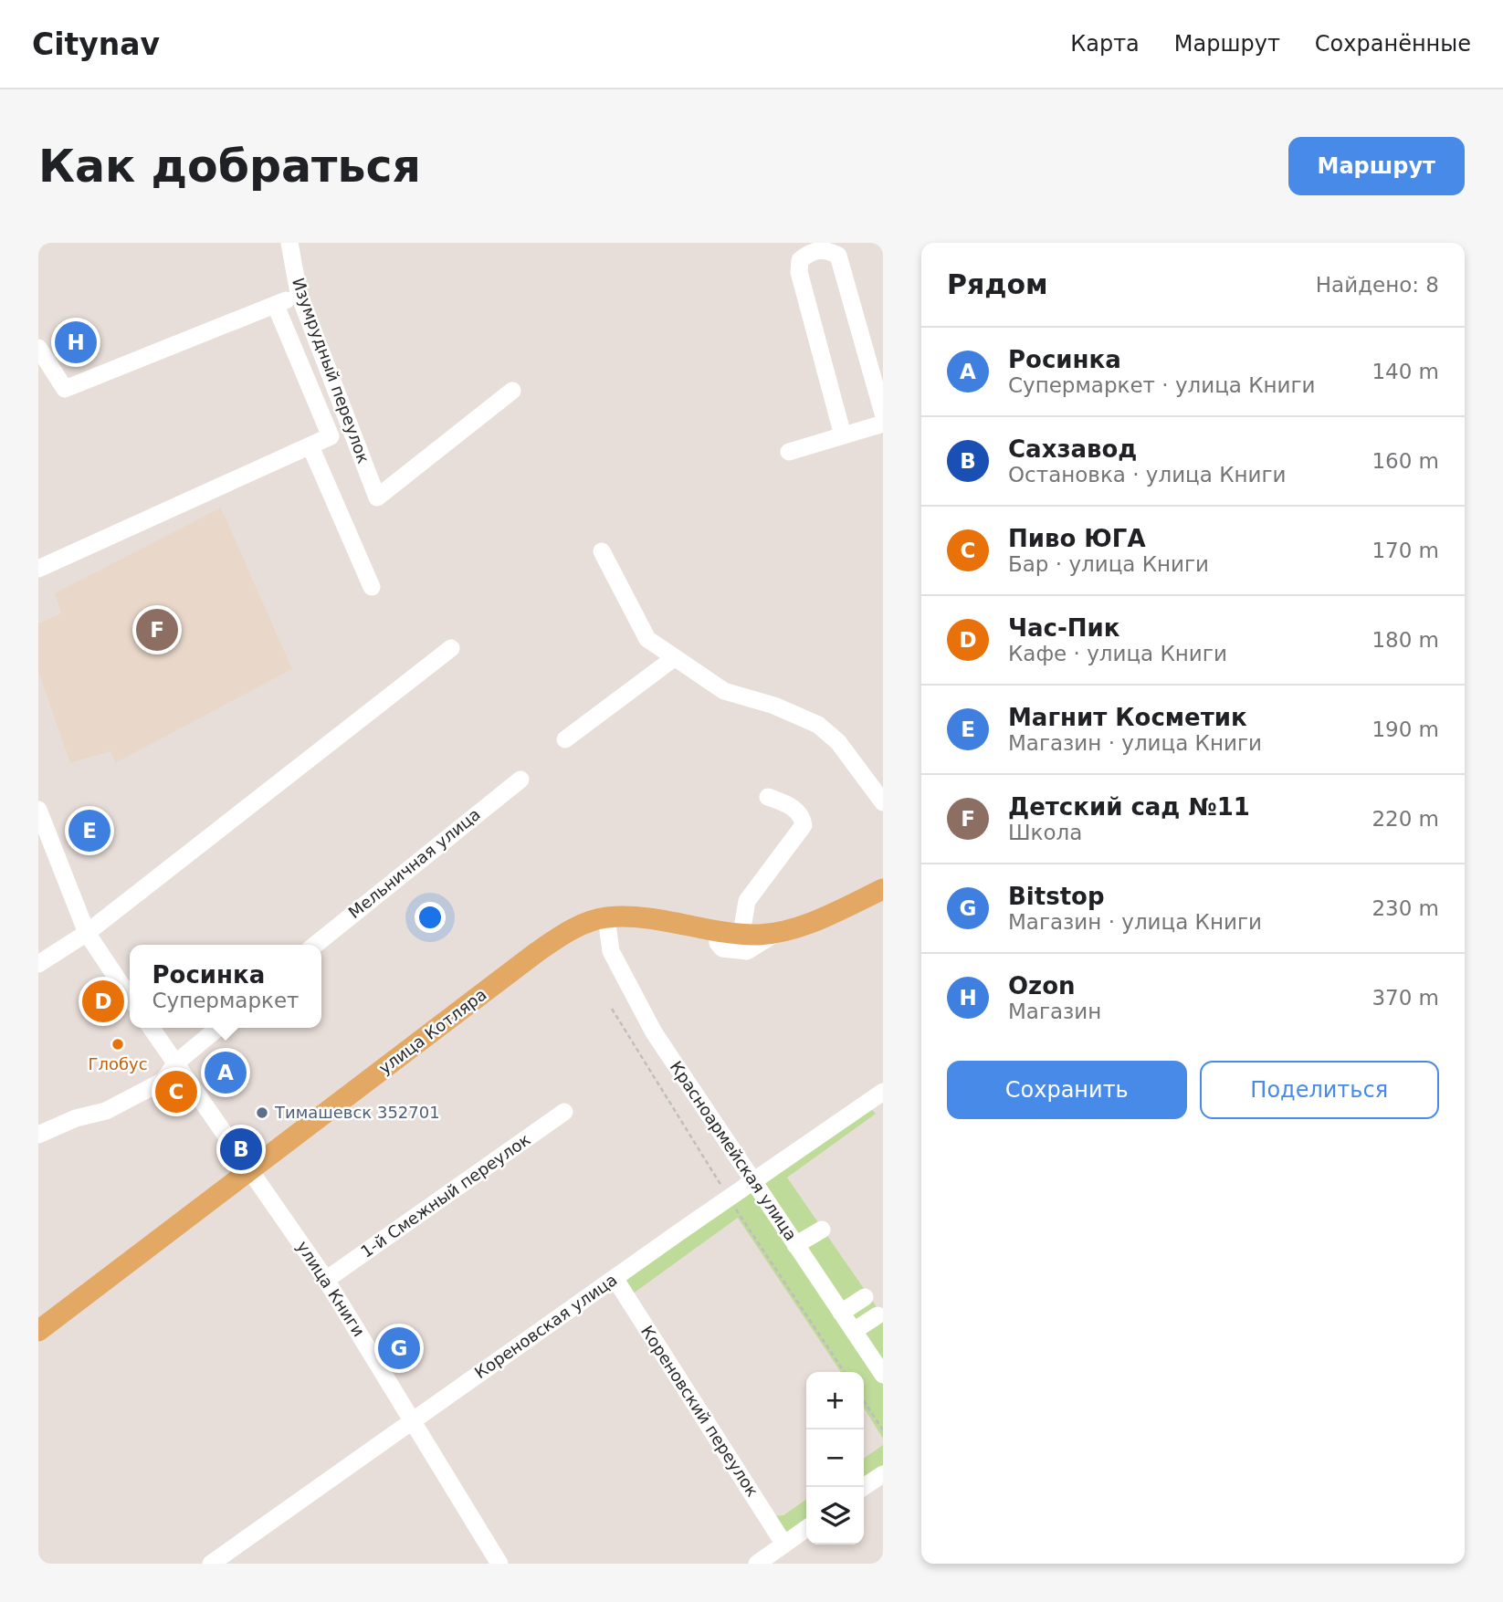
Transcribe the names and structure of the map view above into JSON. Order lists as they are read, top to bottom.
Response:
{
  "streets": {
    "main road": ["улица Котляра"],
    "street": [
      "Изумрудный переулок",
      "Мельничная улица",
      "Красноармейская улица",
      "1-й Смежный переулок",
      "улица Книги",
      "Кореновская улица",
      "Кореновский переулок"
    ]
  },
  "crossings": [
    ["улица Котляра", "Красноармейская улица"],
    ["улица Котляра", "улица Книги"],
    ["Красноармейская улица", "Кореновская улица"],
    ["1-й Смежный переулок", "улица Книги"],
    ["улица Книги", "Кореновская улица"],
    ["Кореновская улица", "Кореновский переулок"]
  ],
  "places": ["Глобус", "Тимашевск 352701"],
  "page": {
    "header": "Citynav",
    "nav": ["Карта", "Маршрут", "Сохранённые"],
    "buttons": [
      "Маршрут",
      ["Сохранить", "Поделиться"]
    ],
    "title": "Как добраться",
    "heading": ["Рядом", "Найдено: 8"],
    "pins": [
      "H",
      "F",
      "E",
      "D",
      "A",
      "C",
      "B",
      "G"
    ],
    "list": [
      {
        "mark": "A",
        "name": "Росинка",
        "note": "Супермаркет · улица Книги",
        "value": "140 m"
      },
      {
        "mark": "B",
        "name": "Сахзавод",
        "note": "Остановка · улица Книги",
        "value": "160 m"
      },
      {
        "mark": "C",
        "name": "Пиво ЮГА",
        "note": "Бар · улица Книги",
        "value": "170 m"
      },
      {
        "mark": "D",
        "name": "Час-Пик",
        "note": "Кафе · улица Книги",
        "value": "180 m"
      },
      {
        "mark": "E",
        "name": "Магнит Косметик",
        "note": "Магазин · улица Книги",
        "value": "190 m"
      },
      {
        "mark": "F",
        "name": "Детский сад №11",
        "note": "Школа",
        "value": "220 m"
      },
      {
        "mark": "G",
        "name": "Bitstop",
        "note": "Магазин · улица Книги",
        "value": "230 m"
      },
      {
        "mark": "H",
        "name": "Ozon",
        "note": "Магазин",
        "value": "370 m"
      }
    ],
    "popup": ["Росинка", "Супермаркет"],
    "map_buttons": ["+", "−"]
  }
}
